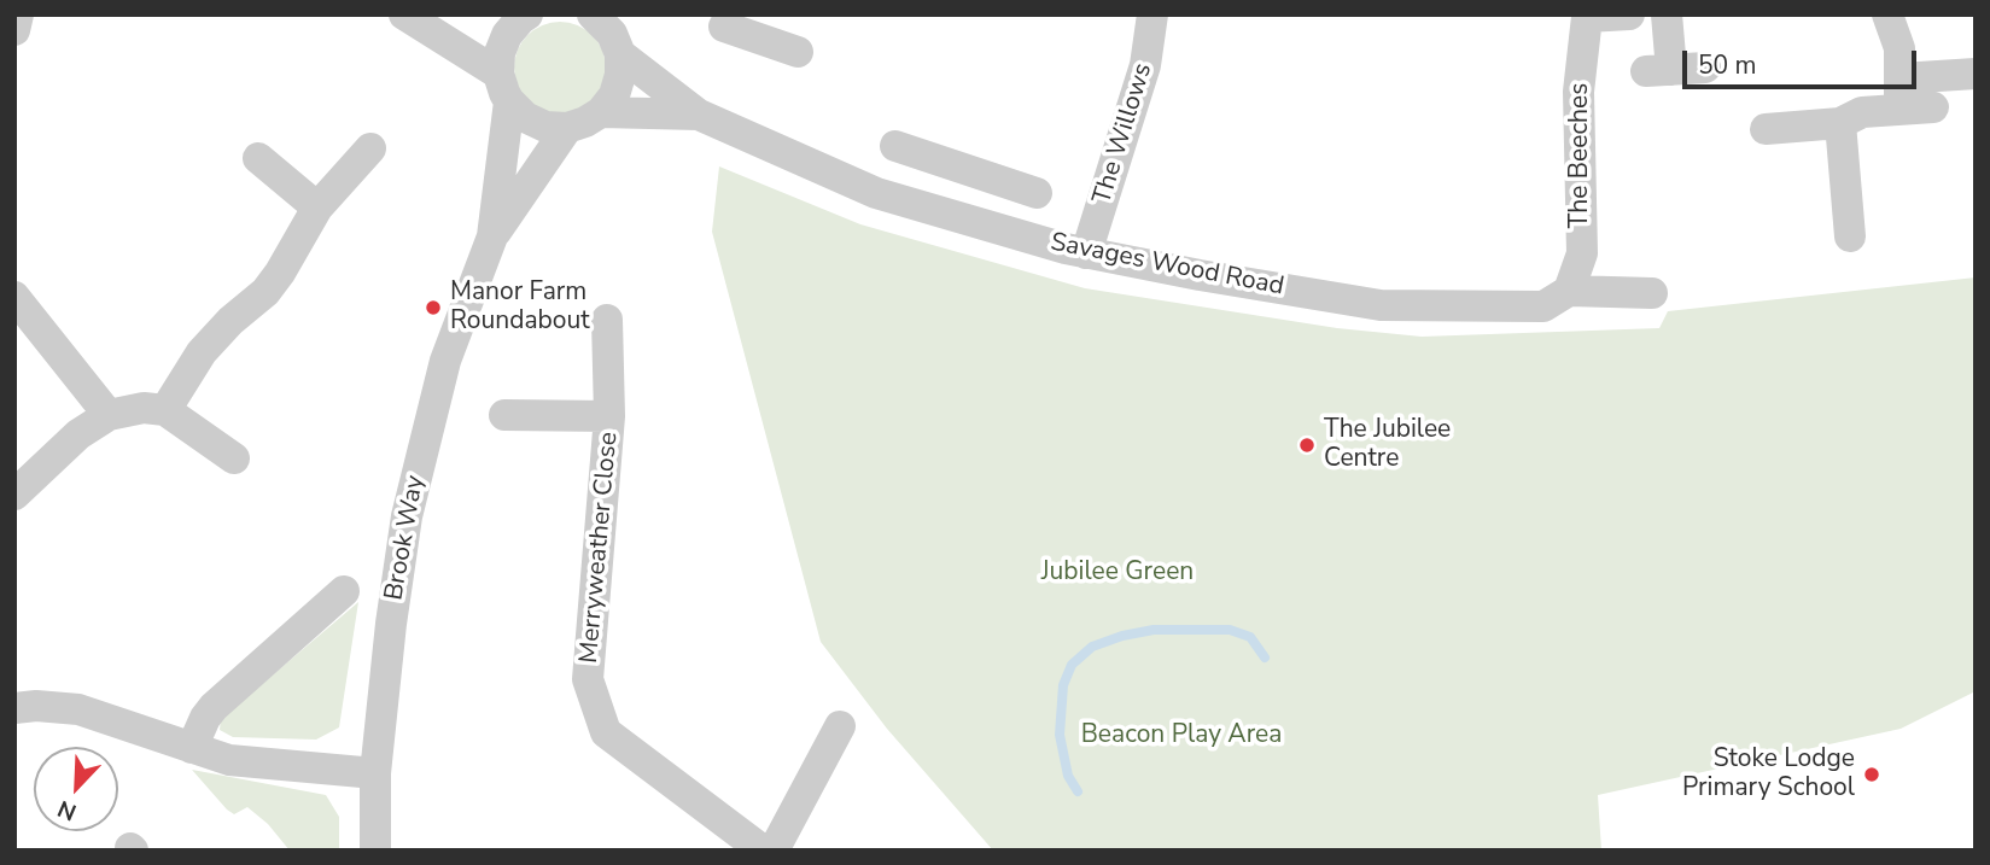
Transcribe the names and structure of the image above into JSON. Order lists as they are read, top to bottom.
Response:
{
  "streets": {
    "street": [
      "The Willows",
      "The Beeches",
      "Savages Wood Road",
      "Brook Way",
      "Merryweather Close"
    ]
  },
  "crossings": [
    ["The Willows", "Savages Wood Road"],
    ["The Beeches", "Savages Wood Road"]
  ],
  "parks": ["Jubilee Green", "Beacon Play Area"],
  "places": ["Manor Farm Roundabout", "The Jubilee Centre", "Stoke Lodge Primary School"],
  "scale_bar": "50 m",
  "north": "bottom left"
}
